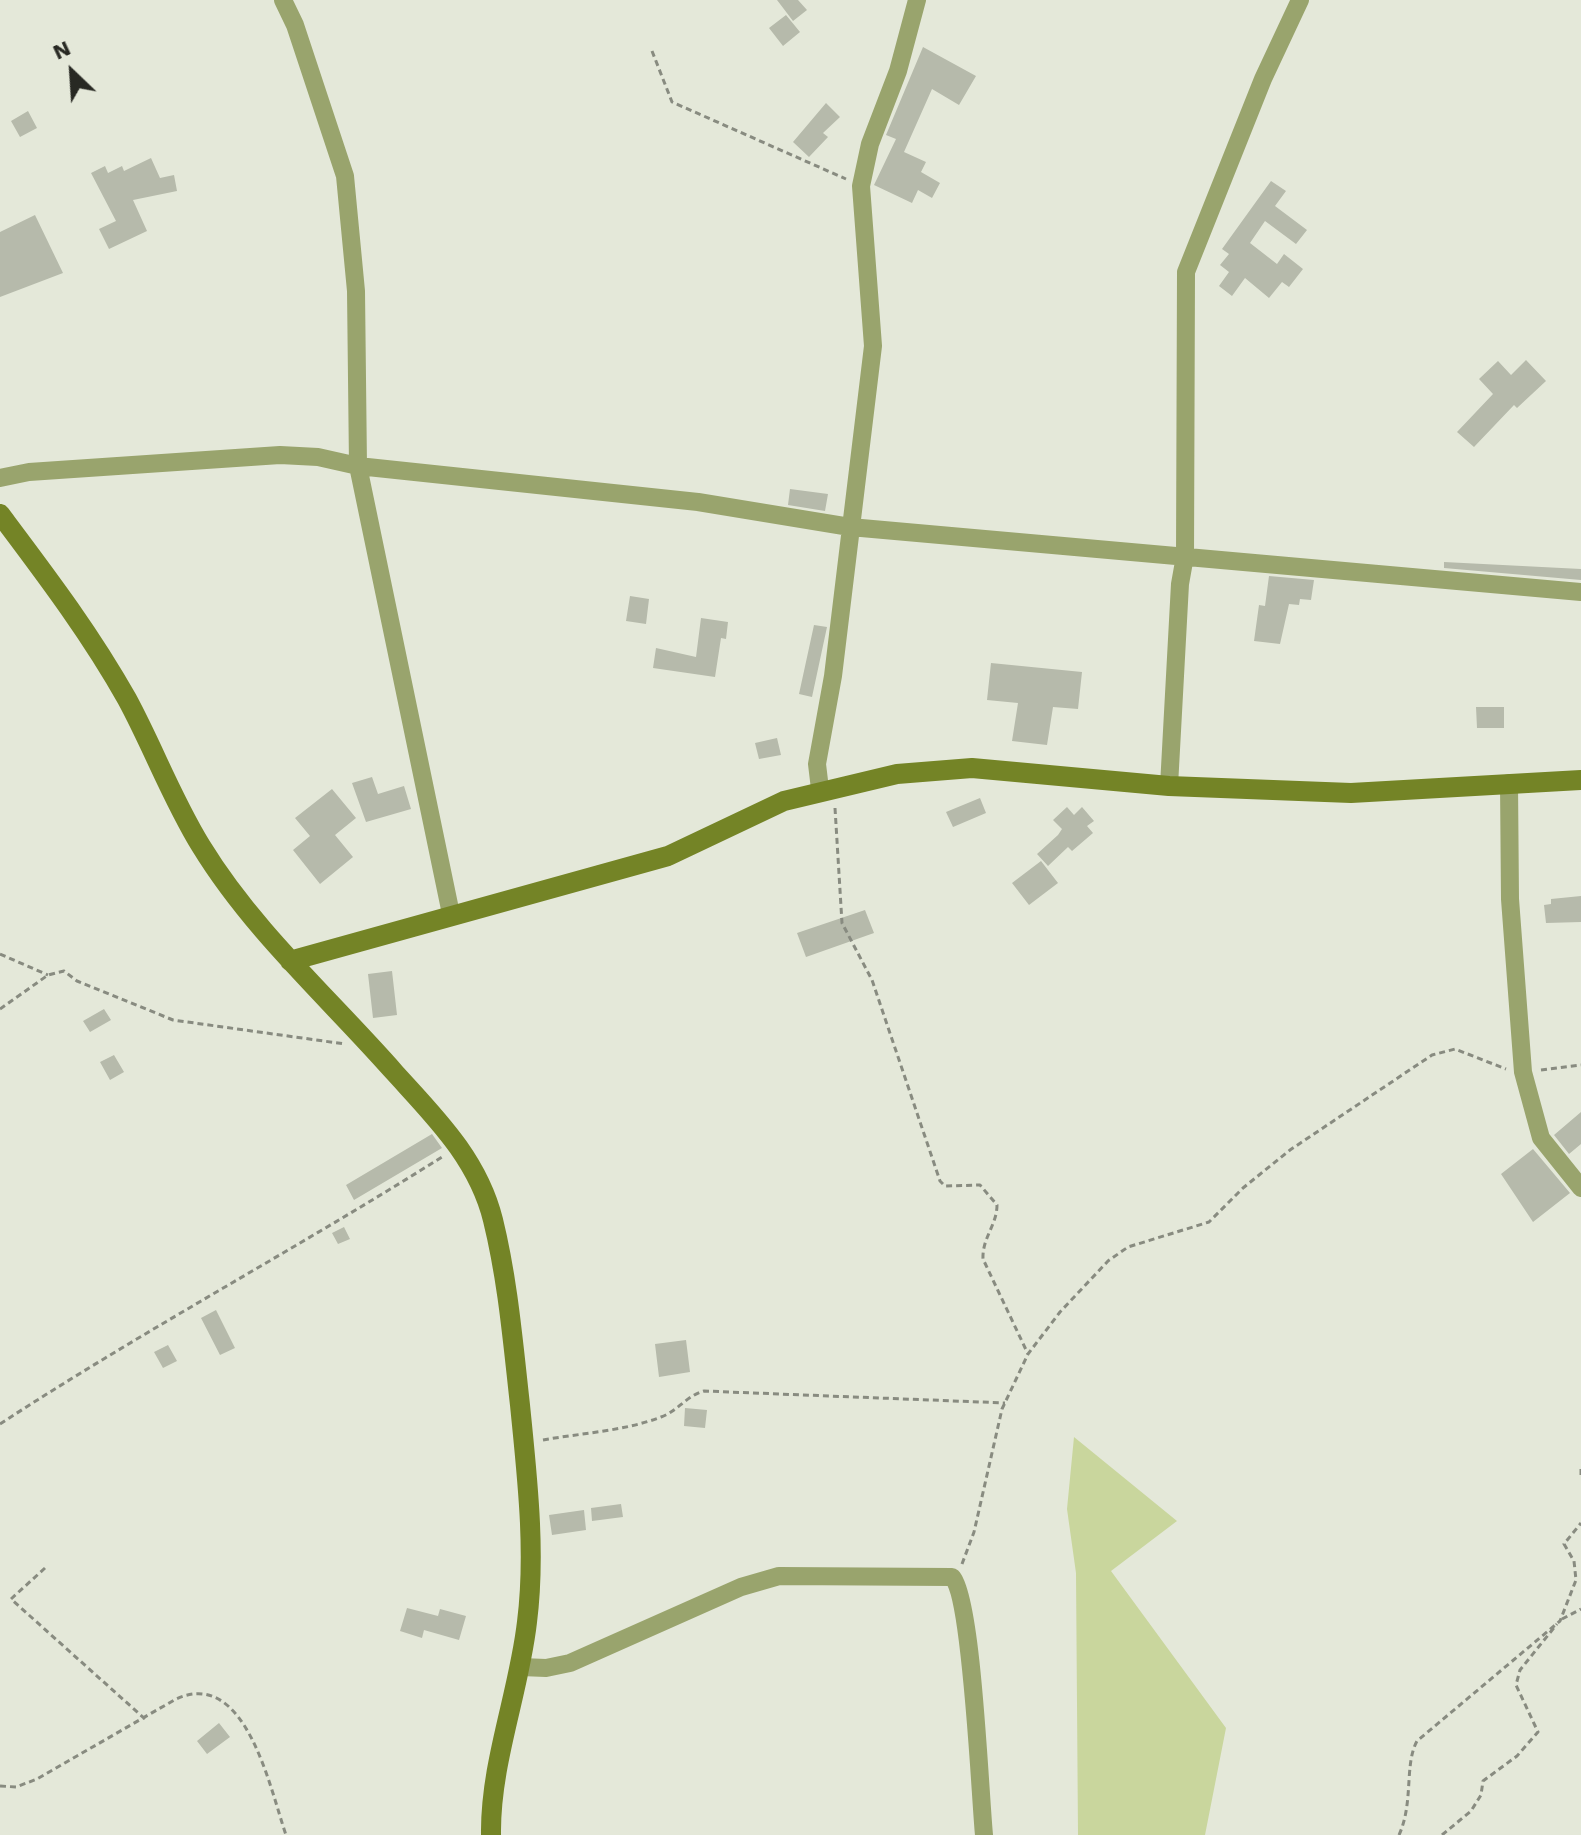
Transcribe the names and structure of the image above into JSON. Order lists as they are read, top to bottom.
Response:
{
  "north": "top left"
}
